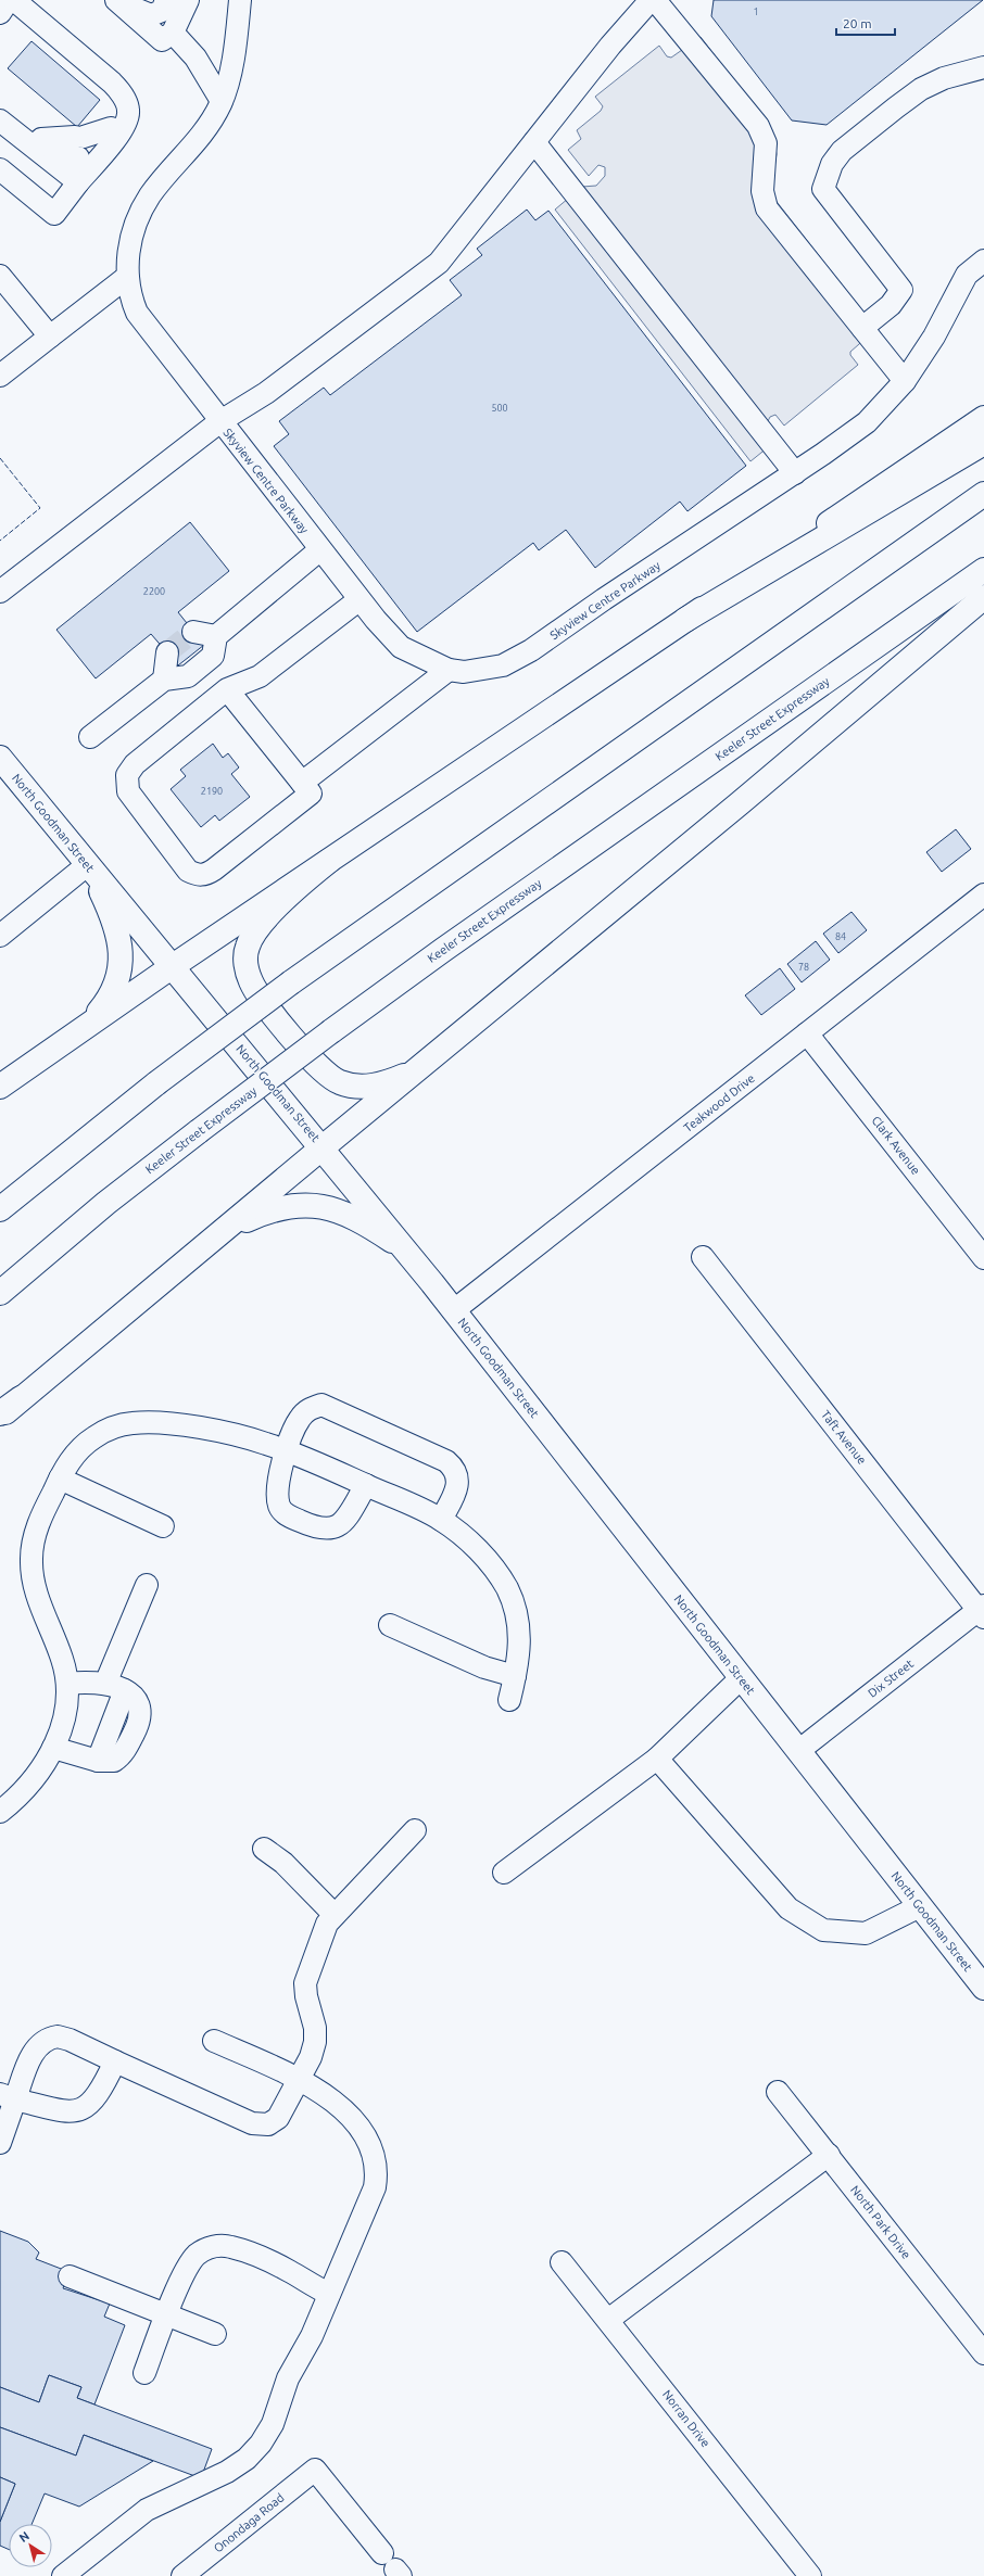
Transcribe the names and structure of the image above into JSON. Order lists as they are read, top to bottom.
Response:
{
  "streets": {
    "main road": ["Keeler Street Expressway", "North Goodman Street"],
    "street": [
      "Skyview Centre Parkway",
      "Teakwood Drive",
      "Clark Avenue",
      "Taft Avenue",
      "Dix Street",
      "North Park Drive",
      "Norran Drive",
      "Onondaga Road"
    ]
  },
  "crossings": [
    ["North Goodman Street", "Teakwood Drive"],
    ["North Goodman Street", "Dix Street"],
    ["Teakwood Drive", "Clark Avenue"],
    ["Taft Avenue", "Dix Street"]
  ],
  "house_numbers": [
    "1",
    "500",
    "2200",
    "2190",
    "84",
    "78"
  ],
  "scale_bar": "20 m",
  "north": "top left"
}
